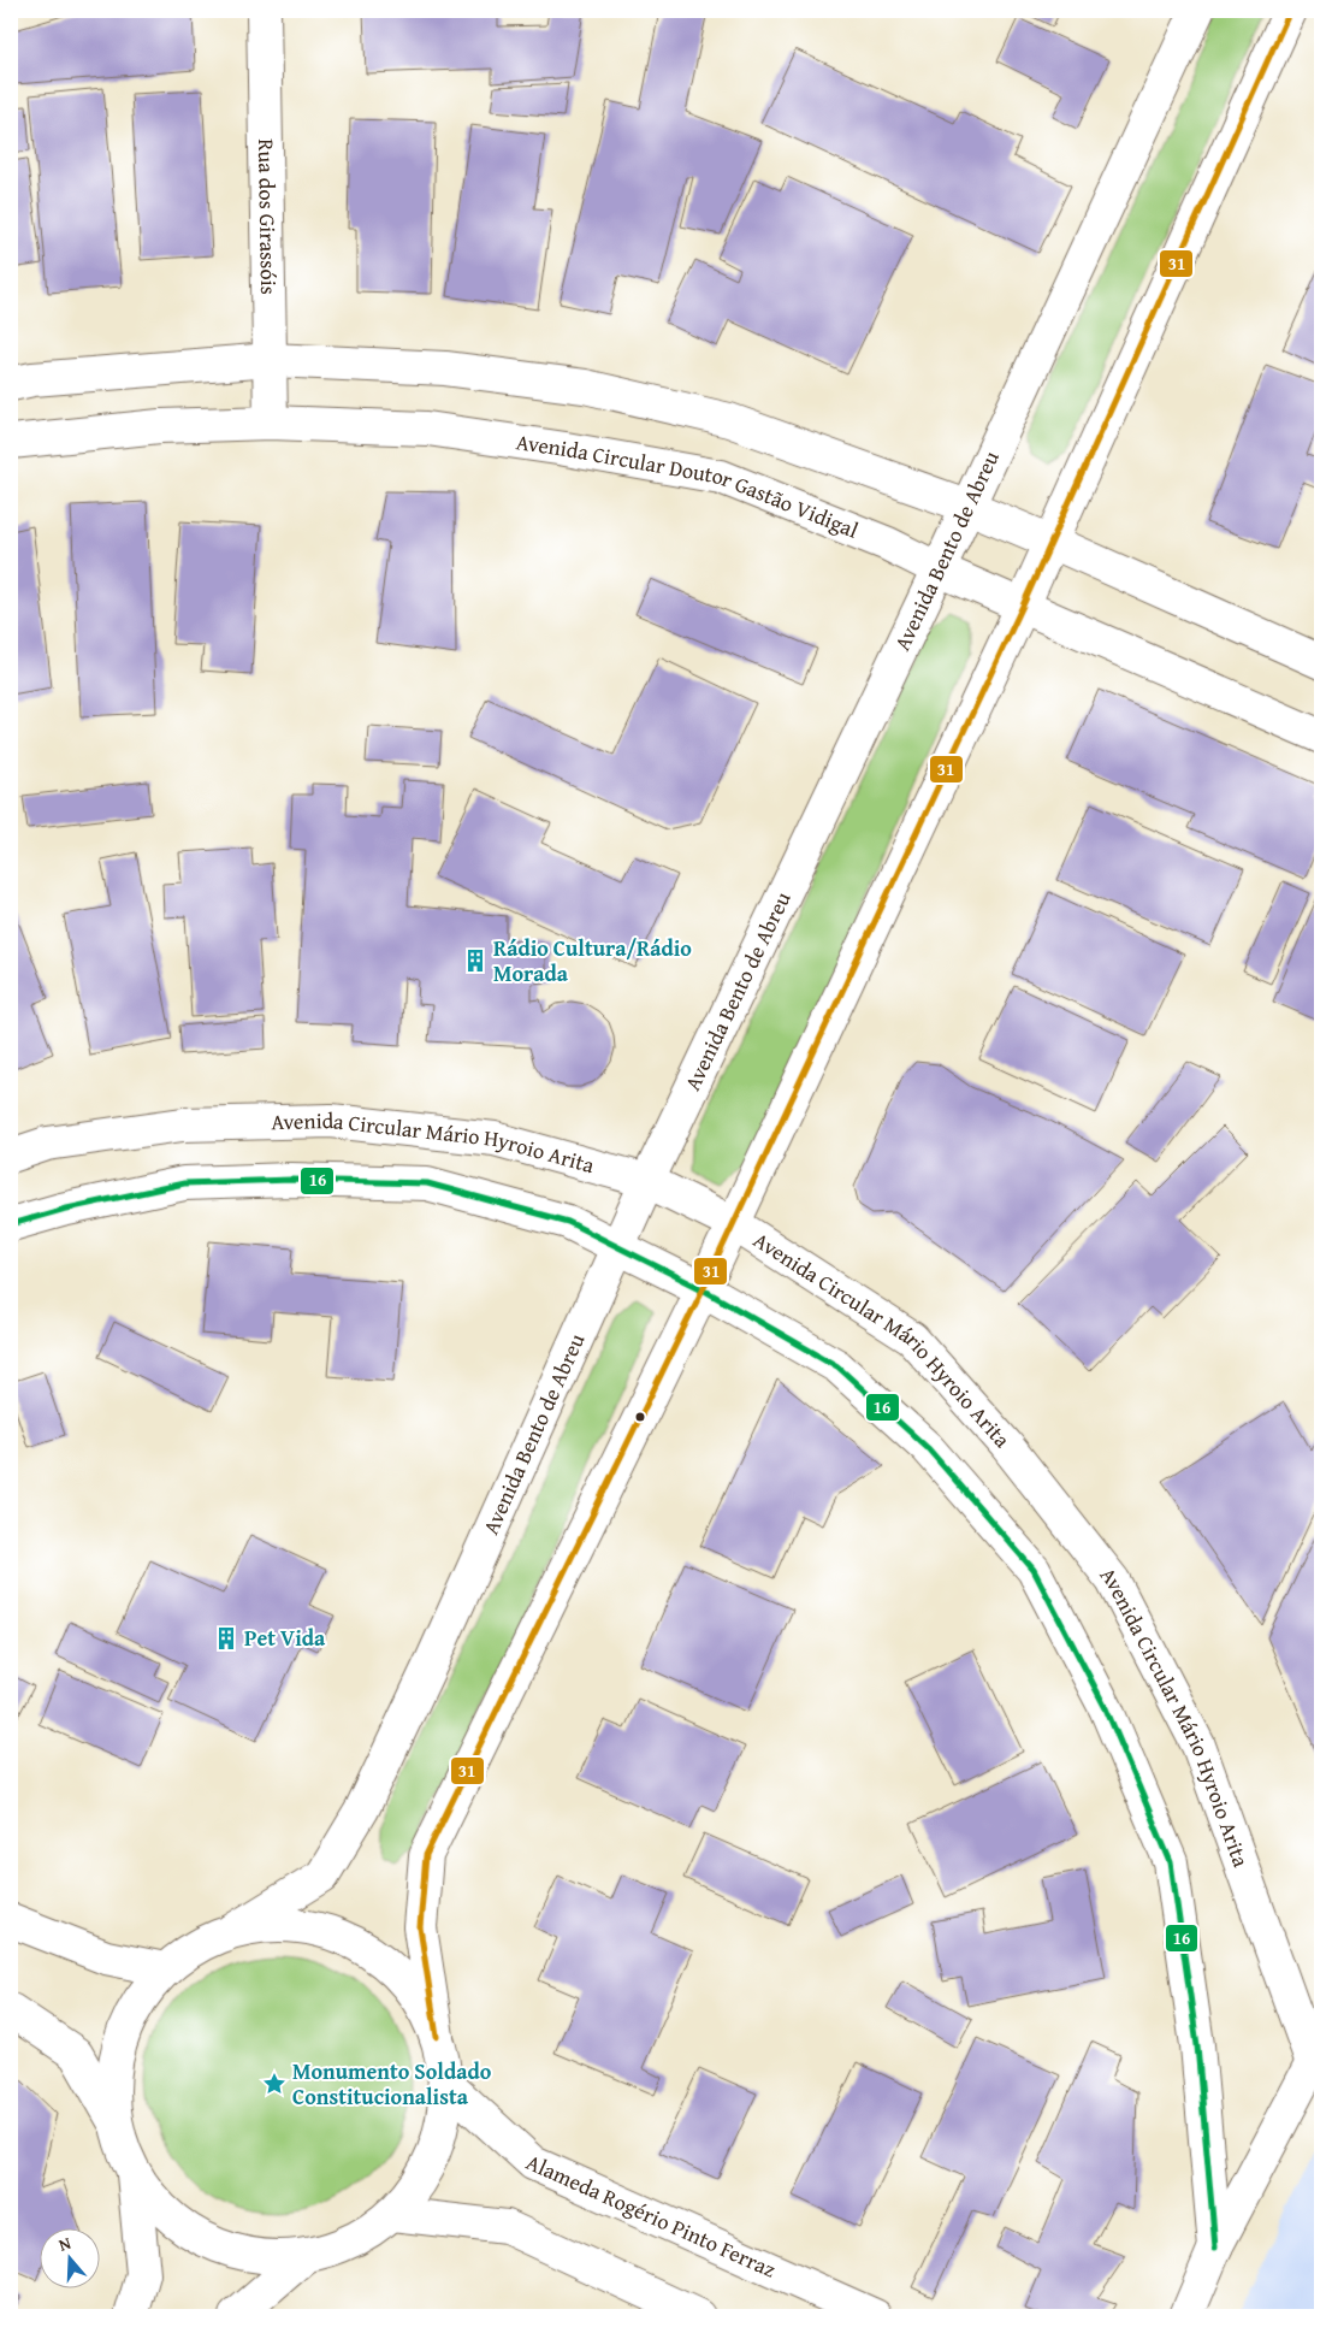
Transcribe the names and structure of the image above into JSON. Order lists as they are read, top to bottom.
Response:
{
  "streets": {
    "street": [
      "Rua dos Girassóis",
      "Avenida Circular Doutor Gastão Vidigal",
      "Avenida Bento de Abreu",
      "Avenida Circular Mário Hyroio Arita",
      "Alameda Rogério Pinto Ferraz"
    ]
  },
  "crossings": [
    ["Rua dos Girassóis", "Avenida Circular Doutor Gastão Vidigal"],
    ["Avenida Circular Doutor Gastão Vidigal", "Avenida Bento de Abreu"],
    ["Avenida Bento de Abreu", "Avenida Circular Mário Hyroio Arita"]
  ],
  "places": {
    "building": ["Rádio Cultura/Rádio Morada", "Pet Vida"],
    "place": ["Monumento Soldado Constitucionalista"]
  },
  "lines": ["transit line 31", "transit line 16"],
  "north": "top"
}
